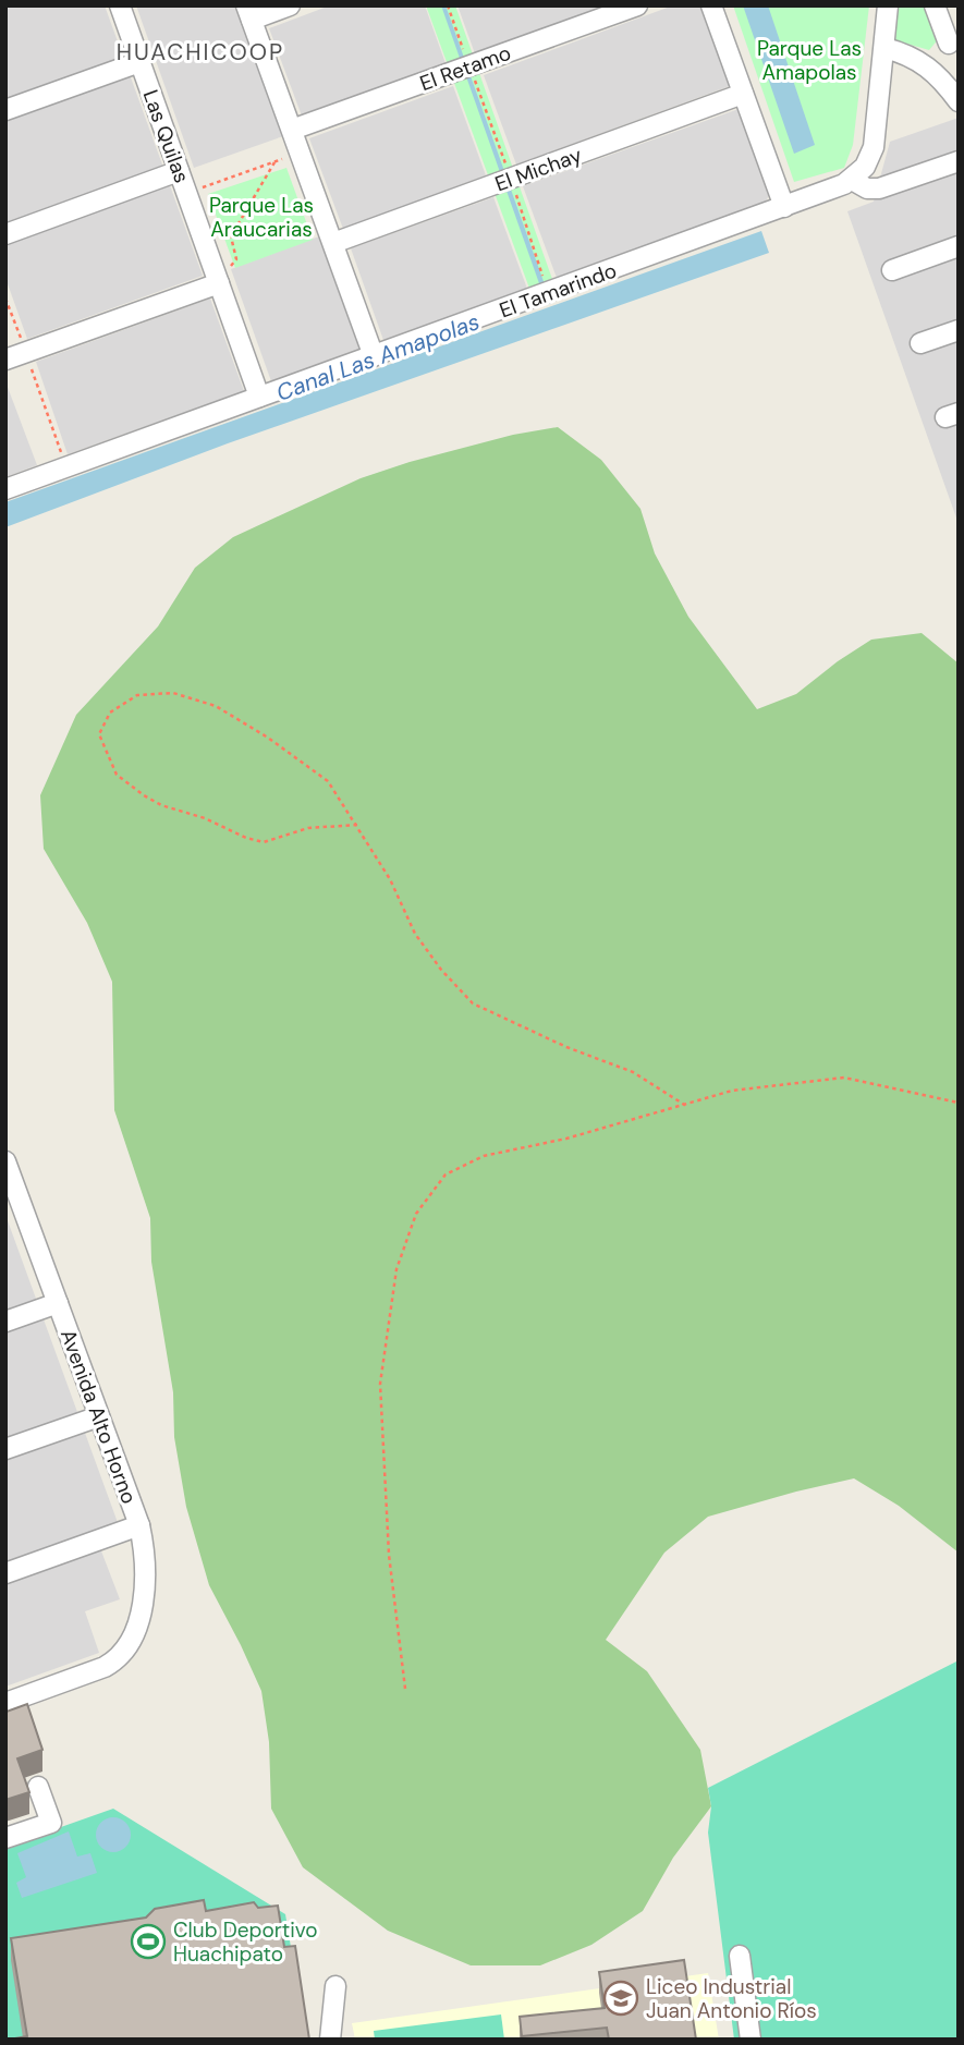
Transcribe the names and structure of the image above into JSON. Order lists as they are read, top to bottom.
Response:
{
  "streets": {
    "street": [
      "El Retamo",
      "Las Quilas",
      "El Michay",
      "El Tamarindo",
      "Avenida Alto Horno"
    ]
  },
  "crossings": [
    ["Las Quilas", "El Tamarindo"]
  ],
  "districts": ["HUACHICOOP"],
  "water": ["Canal Las Amapolas"],
  "parks": ["Parque Las Amapolas", "Parque Las Araucarias"],
  "places": {
    "sports": ["Club Deportivo Huachipato"],
    "school or university": ["Liceo Industrial Juan Antonio Ríos"]
  }
}
